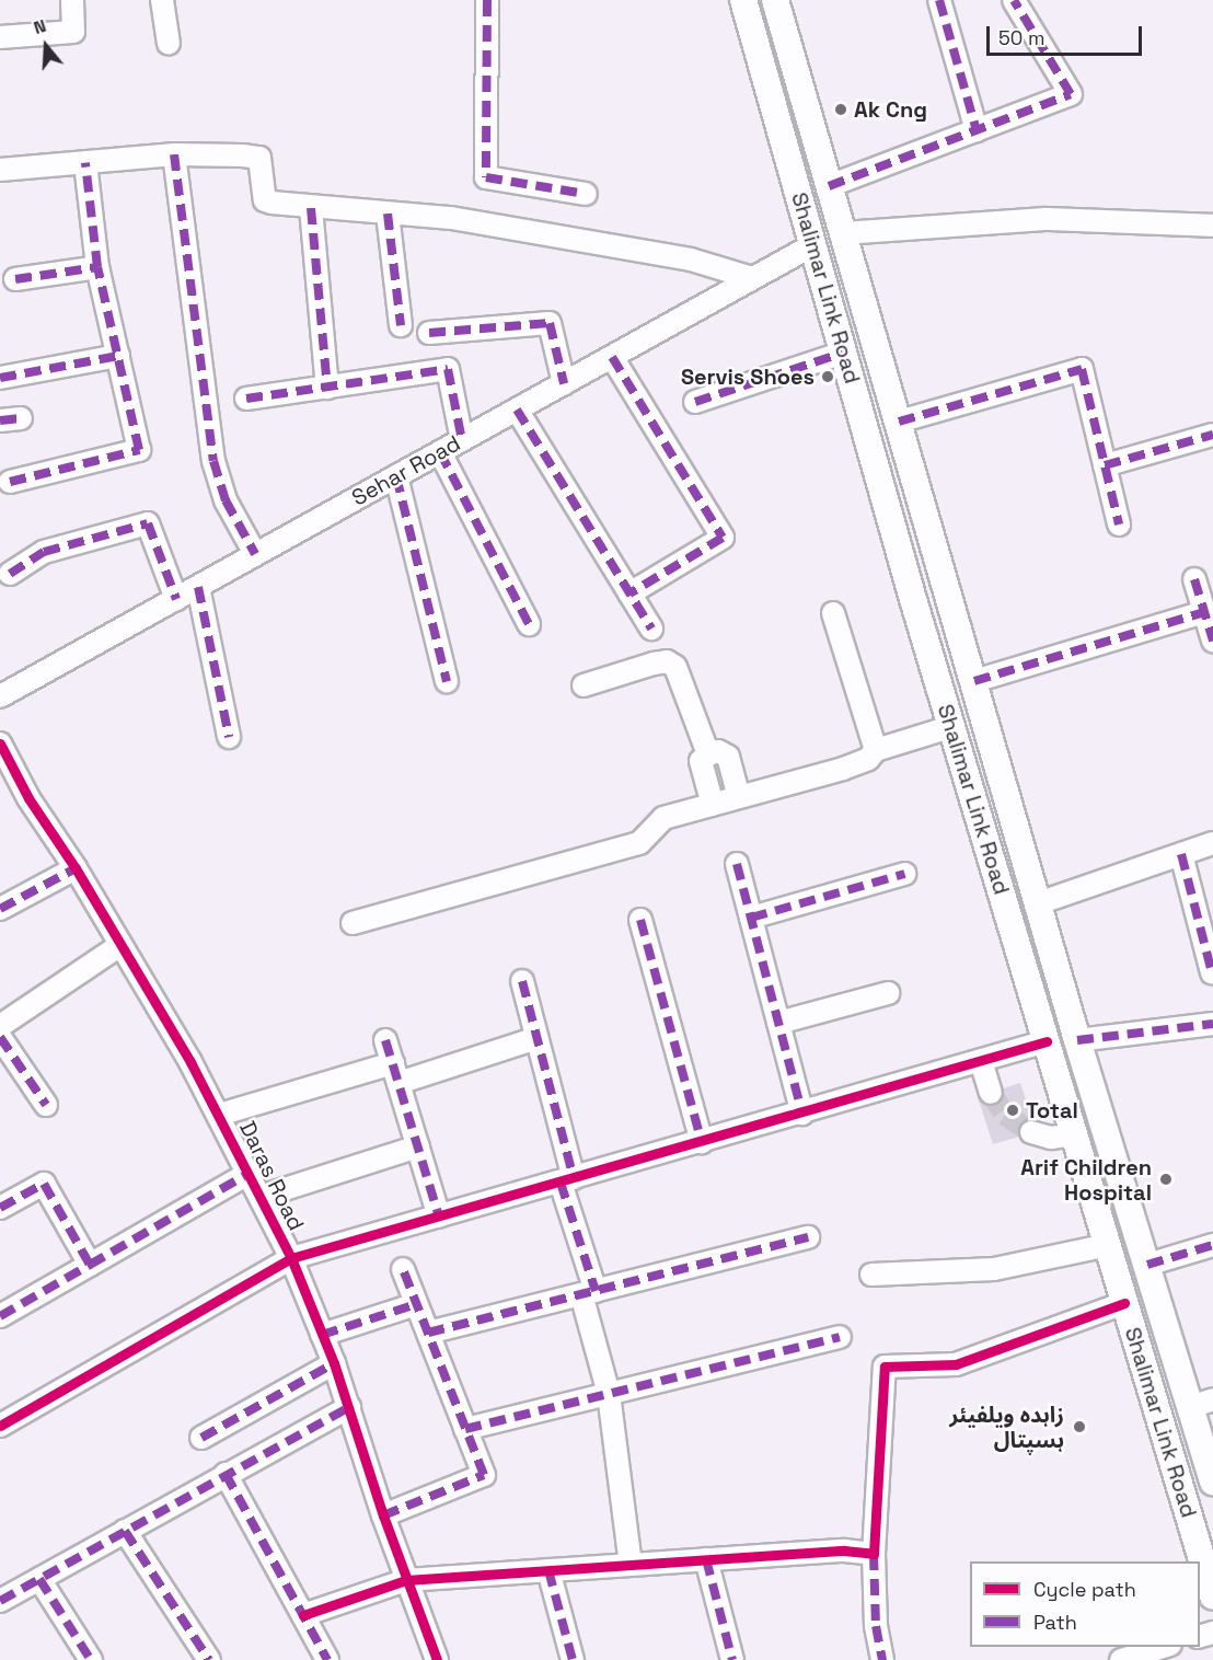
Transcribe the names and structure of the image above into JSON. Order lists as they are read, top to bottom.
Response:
{
  "streets": {
    "main road": ["Shalimar Link Road"],
    "street": ["Sehar Road", "Daras Road"]
  },
  "crossings": [
    ["Shalimar Link Road", "Sehar Road"]
  ],
  "places": [
    "Ak Cng",
    "Servis Shoes",
    "Total",
    "Arif Children Hospital",
    "زاہدہ ویلفیئر ہسپتال"
  ],
  "legend": ["Cycle path", "Path"],
  "scale_bar": "50 m",
  "north": "top"
}
